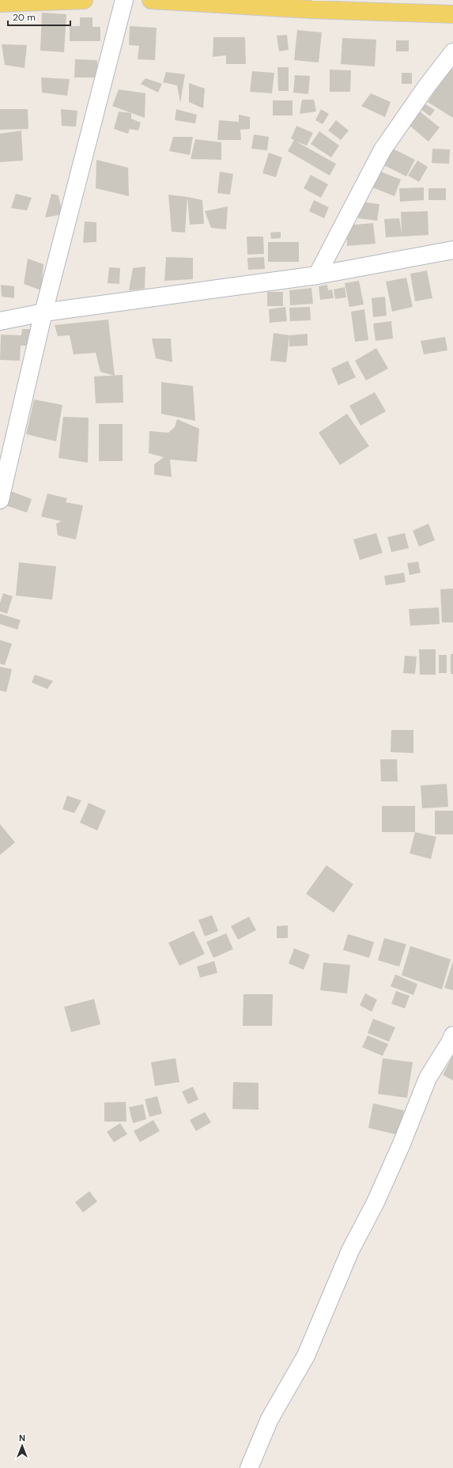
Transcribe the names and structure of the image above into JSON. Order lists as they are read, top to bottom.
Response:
{
  "scale_bar": "20 m",
  "north": "top"
}
